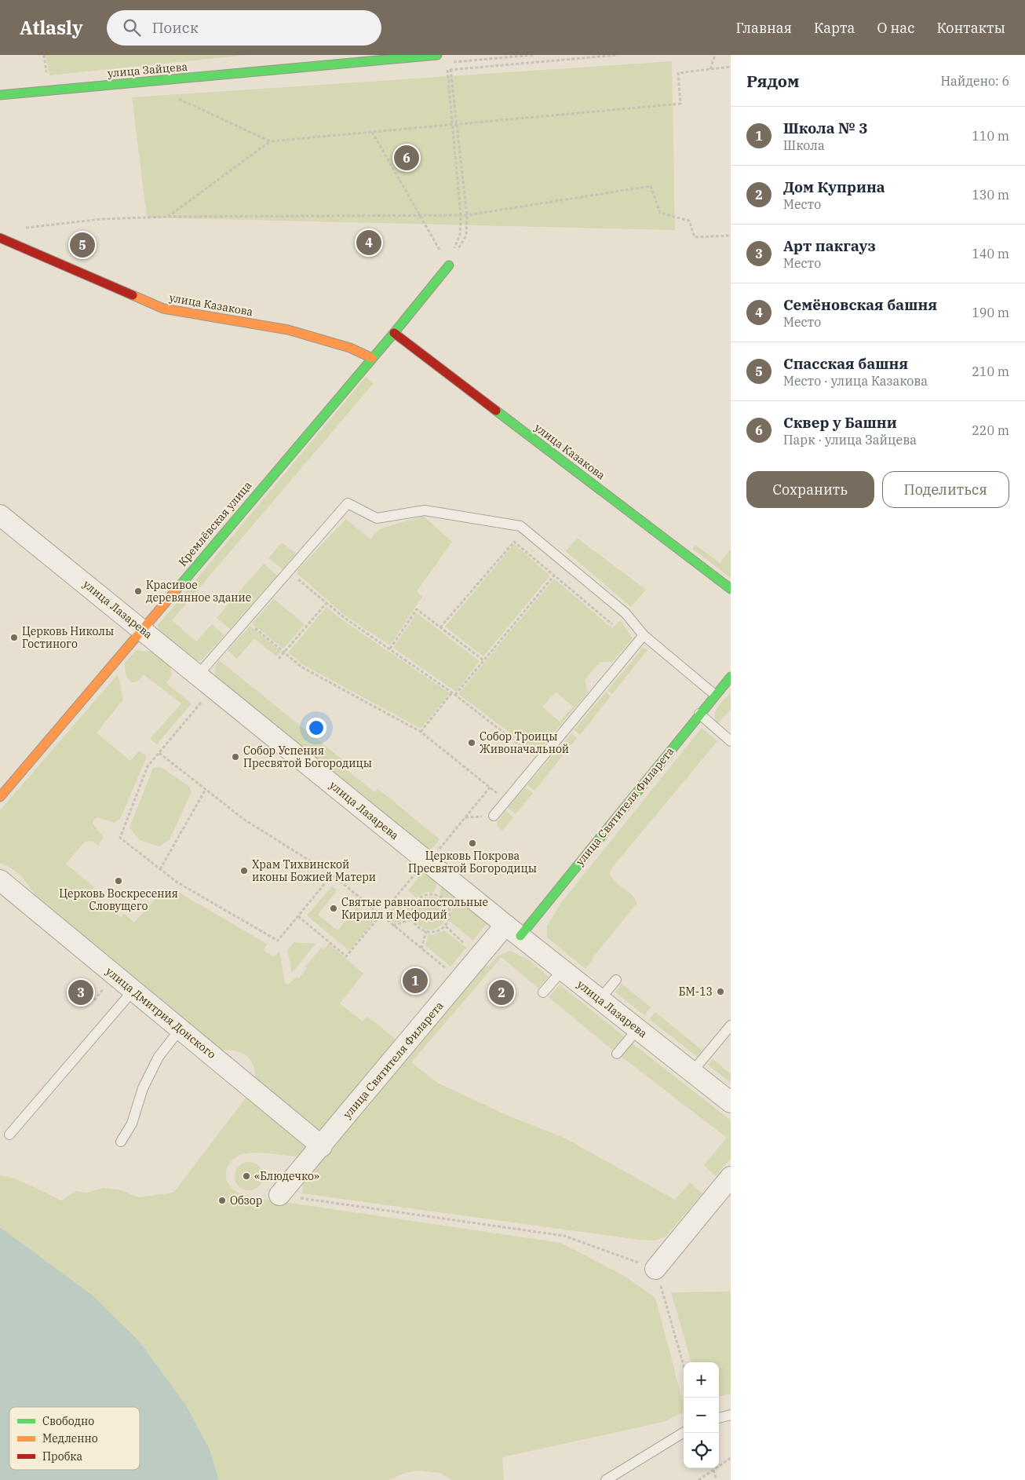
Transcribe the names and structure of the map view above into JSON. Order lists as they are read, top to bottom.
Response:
{
  "streets": {
    "street": [
      "улица Зайцева",
      "улица Казакова",
      "Кремлёвская улица",
      "улица Лазарева",
      "улица Святителя Филарета",
      "улица Дмитрия Донского"
    ]
  },
  "crossings": [
    ["улица Казакова", "Кремлёвская улица"],
    ["Кремлёвская улица", "улица Лазарева"],
    ["улица Лазарева", "улица Святителя Филарета"],
    ["улица Святителя Филарета", "улица Дмитрия Донского"]
  ],
  "places": [
    "Красивое деревянное здание",
    "Церковь Николы Гостиного",
    "Собор Троицы Живоначальной",
    "Собор Успения Пресвятой Богородицы",
    "Церковь Покрова Пресвятой Богородицы",
    "Храм Тихвинской иконы Божией Матери",
    "Церковь Воскресения Словущего",
    "Святые равноапостольные Кирилл и Мефодий",
    "БМ-13",
    "«Блюдечко»",
    "Обзор"
  ],
  "legend": ["Свободно", "Медленно", "Пробка"],
  "page": {
    "header": "Atlasly",
    "search": "Поиск",
    "nav": [
      "Главная",
      "Карта",
      "О нас",
      "Контакты"
    ],
    "heading": ["Рядом", "Найдено: 6"],
    "list": [
      {
        "mark": "1",
        "name": "Школа № 3",
        "note": "Школа",
        "value": "110 m"
      },
      {
        "mark": "2",
        "name": "Дом Куприна",
        "note": "Место",
        "value": "130 m"
      },
      {
        "mark": "3",
        "name": "Арт пакгауз",
        "note": "Место",
        "value": "140 m"
      },
      {
        "mark": "4",
        "name": "Семёновская башня",
        "note": "Место",
        "value": "190 m"
      },
      {
        "mark": "5",
        "name": "Спасская башня",
        "note": "Место · улица Казакова",
        "value": "210 m"
      },
      {
        "mark": "6",
        "name": "Сквер у Башни",
        "note": "Парк · улица Зайцева",
        "value": "220 m"
      }
    ],
    "pins": [
      "6",
      "4",
      "5",
      "1",
      "2",
      "3"
    ],
    "buttons": ["Сохранить", "Поделиться"],
    "map_buttons": ["+", "−"]
  }
}
